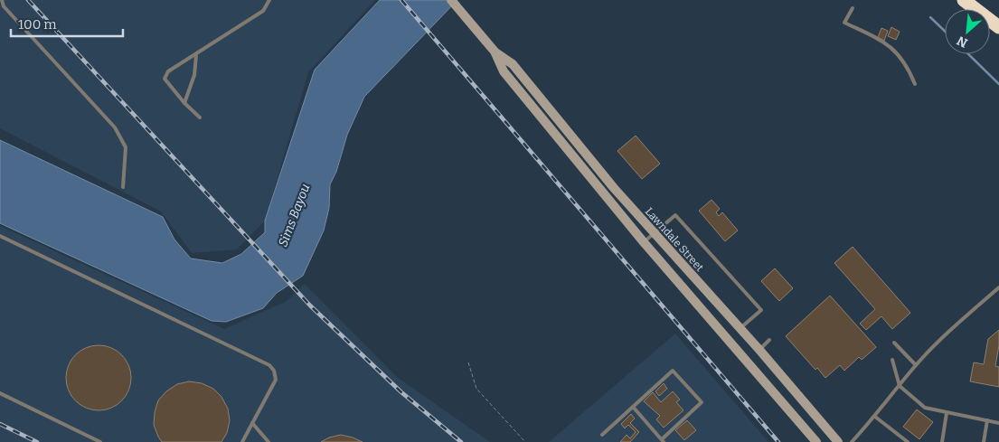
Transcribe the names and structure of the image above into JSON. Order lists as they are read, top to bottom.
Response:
{
  "streets": {
    "main road": ["Lawndale Street"]
  },
  "water": ["Sims Bayou"],
  "scale_bar": "100 m",
  "north": "bottom left"
}
